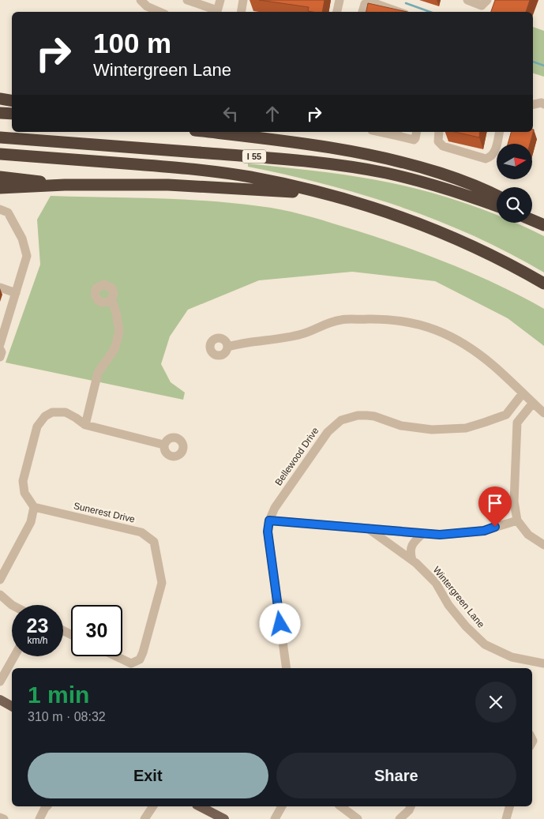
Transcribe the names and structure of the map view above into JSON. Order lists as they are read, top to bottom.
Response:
{
  "streets": {
    "highway": ["I 55"],
    "street": ["Bellewood Drive", "Sunerest Drive", "Wintergreen Lane"]
  },
  "north": "right",
  "page": {
    "turn": ["100 m", "Wintergreen Lane"],
    "speed": "23 km/h",
    "limit": "30",
    "heading": ["1 min", "310 m · 08:32"],
    "buttons": ["Exit", "Share"]
  }
}
